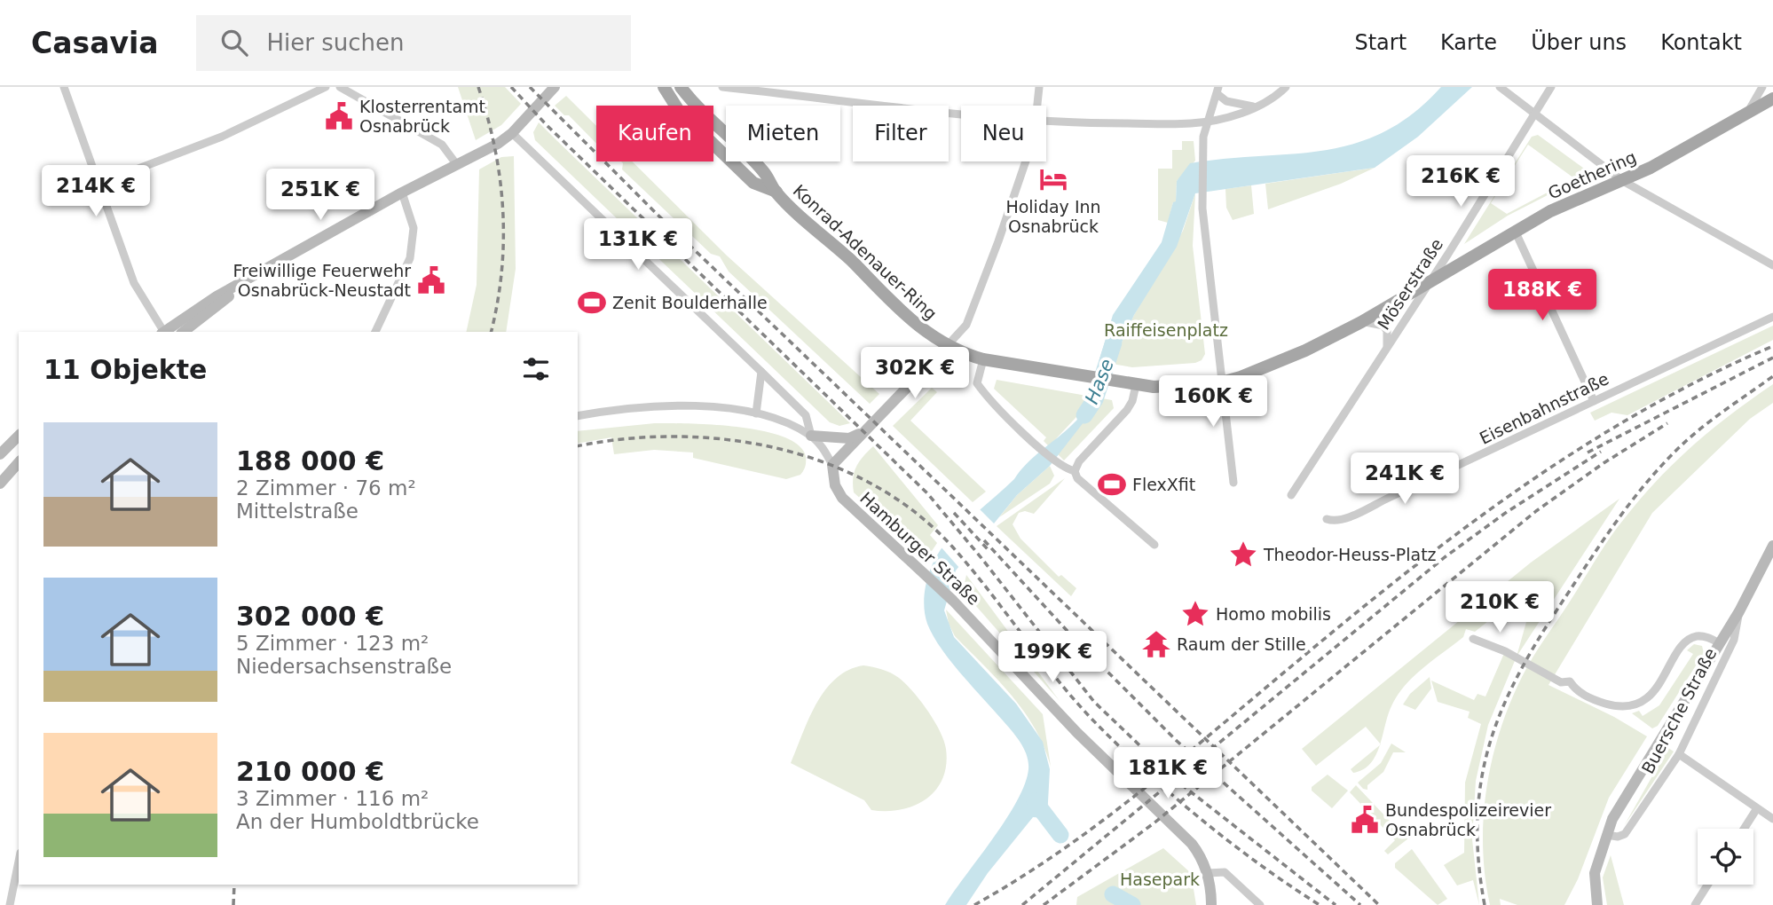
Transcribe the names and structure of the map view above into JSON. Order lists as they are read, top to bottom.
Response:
{
  "streets": {
    "main road": [
      "Goethering",
      "Konrad-Adenauer-Ring",
      "Hamburger Straße",
      "Buersche Straße"
    ],
    "street": ["Möserstraße", "Eisenbahnstraße"]
  },
  "crossings": [
    ["Goethering", "Konrad-Adenauer-Ring"],
    ["Goethering", "Möserstraße"]
  ],
  "water": ["Hase"],
  "parks": ["Raiffeisenplatz", "Hasepark"],
  "places": {
    "public building": ["Klosterrentamt Osnabrück", "Freiwillige Feuerwehr Osnabrück-Neustadt", "Bundespolizeirevier Osnabrück"],
    "hotel": ["Holiday Inn Osnabrück"],
    "sports": ["Zenit Boulderhalle", "FlexXfit"],
    "place": ["Theodor-Heuss-Platz", "Homo mobilis"],
    "temple": ["Raum der Stille"]
  },
  "page": {
    "header": "Casavia",
    "search": "Hier suchen",
    "nav": [
      "Start",
      "Karte",
      "Über uns",
      "Kontakt"
    ],
    "chip": [
      "Kaufen",
      "Mieten",
      "Filter",
      "Neu"
    ],
    "price": [
      "216K €",
      "214K €",
      "251K €",
      "131K €",
      "188K €",
      "302K €",
      "160K €",
      "241K €",
      "210K €",
      "199K €",
      "181K €"
    ],
    "heading": "11 Objekte",
    "list": [
      {
        "name": "188 000 €",
        "note": "2 Zimmer · 76 m² · Mittelstraße"
      },
      {
        "name": "302 000 €",
        "note": "5 Zimmer · 123 m² · Niedersachsenstraße"
      },
      {
        "name": "210 000 €",
        "note": "3 Zimmer · 116 m² · An der Humboldtbrücke"
      }
    ]
  }
}
